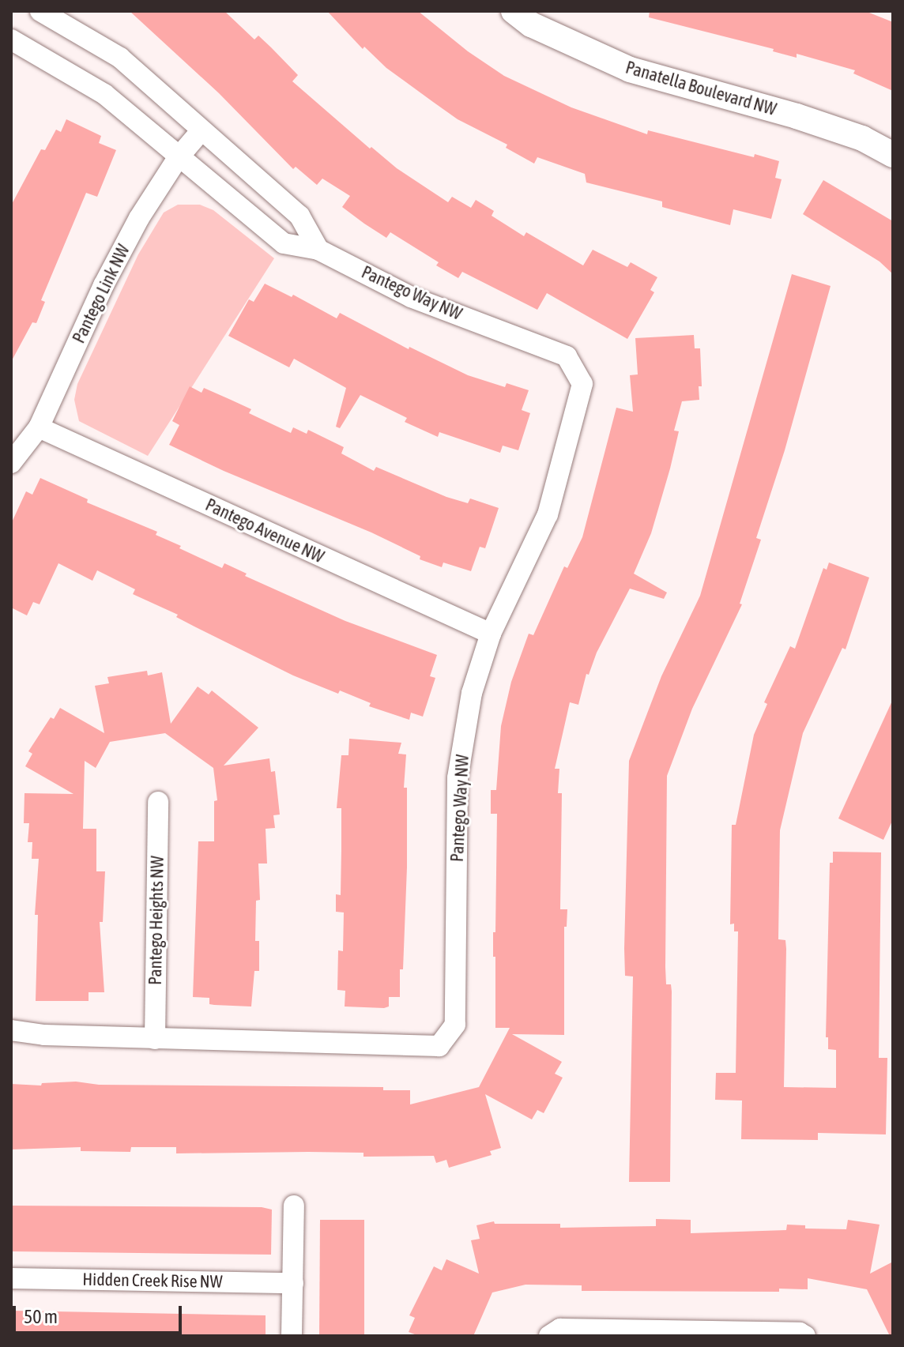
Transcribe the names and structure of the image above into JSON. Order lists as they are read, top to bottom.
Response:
{
  "streets": {
    "street": [
      "Panatella Boulevard NW",
      "Pantego Way NW",
      "Pantego Link NW",
      "Pantego Avenue NW",
      "Pantego Heights NW",
      "Hidden Creek Rise NW"
    ]
  },
  "crossings": [
    ["Pantego Way NW", "Pantego Link NW"],
    ["Pantego Way NW", "Pantego Avenue NW"],
    ["Pantego Way NW", "Pantego Heights NW"],
    ["Pantego Link NW", "Pantego Avenue NW"]
  ],
  "scale_bar": "50 m"
}
